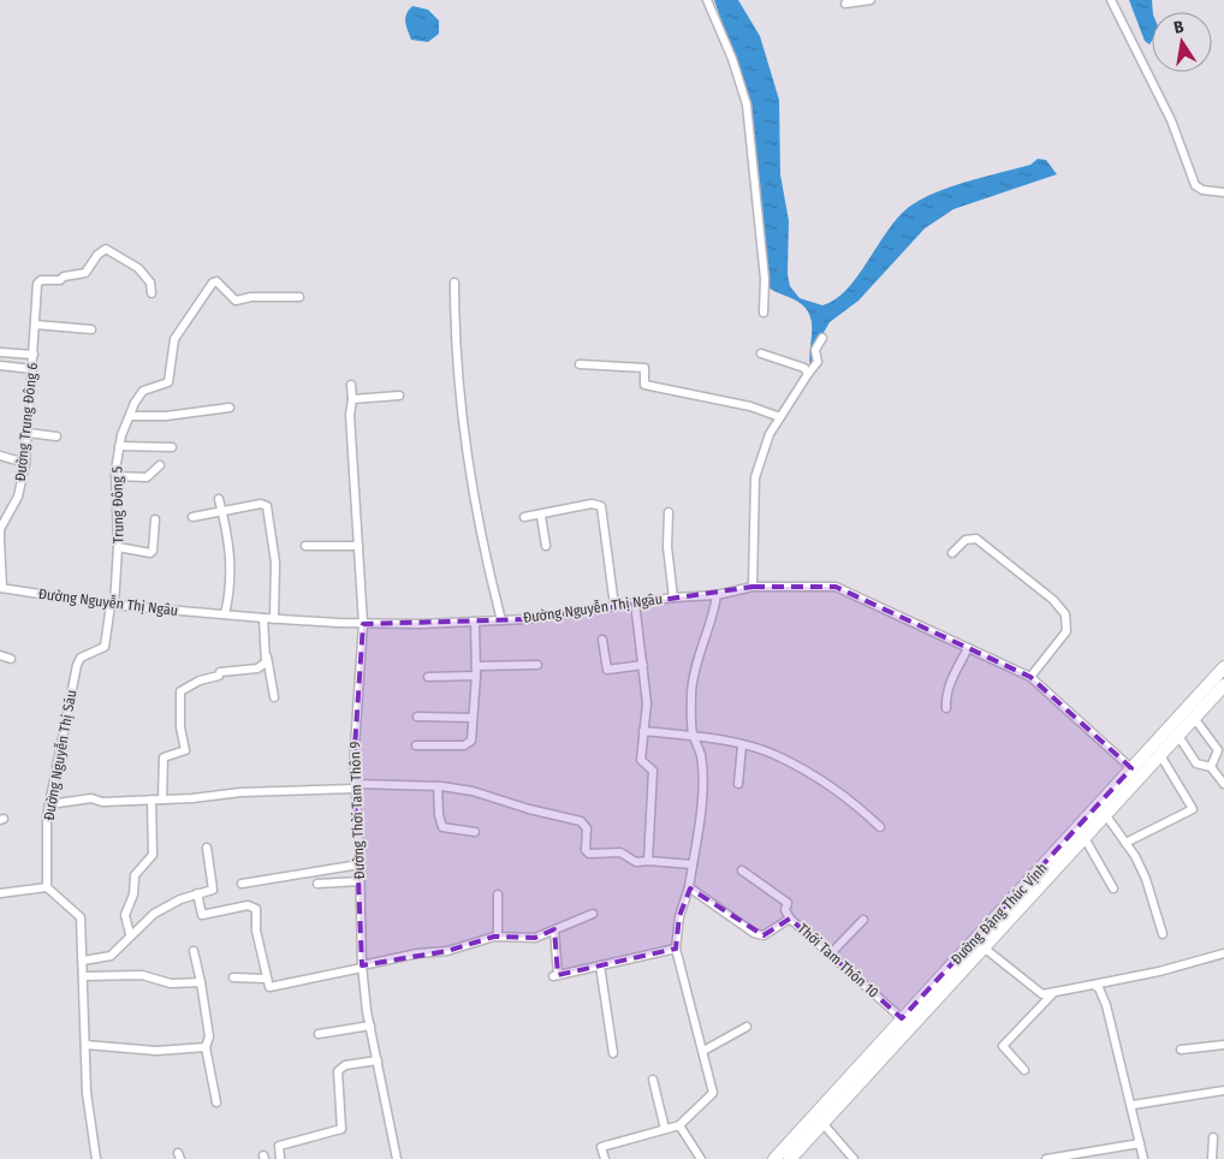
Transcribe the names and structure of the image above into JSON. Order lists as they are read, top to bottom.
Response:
{
  "streets": {
    "main road": ["Đường Đặng Thúc Vịnh"],
    "street": [
      "Đường Trung Đông 6",
      "Trung Đông 5",
      "Đường Nguyễn Thị Ngâu",
      "Đường Nguyễn Thị Sáu",
      "Đường Thời Tam Thôn 9",
      "Thới Tam Thôn 10"
    ]
  },
  "crossings": [
    ["Đường Trung Đông 6", "Đường Nguyễn Thị Ngâu"],
    ["Trung Đông 5", "Đường Nguyễn Thị Ngâu"],
    ["Trung Đông 5", "Đường Nguyễn Thị Sáu"],
    ["Đường Nguyễn Thị Ngâu", "Đường Nguyễn Thị Sáu"],
    ["Đường Nguyễn Thị Ngâu", "Đường Thời Tam Thôn 9"],
    ["Đường Nguyễn Thị Ngâu", "Đường Đặng Thúc Vịnh"],
    ["Đường Đặng Thúc Vịnh", "Thới Tam Thôn 10"]
  ],
  "north": "top"
}
